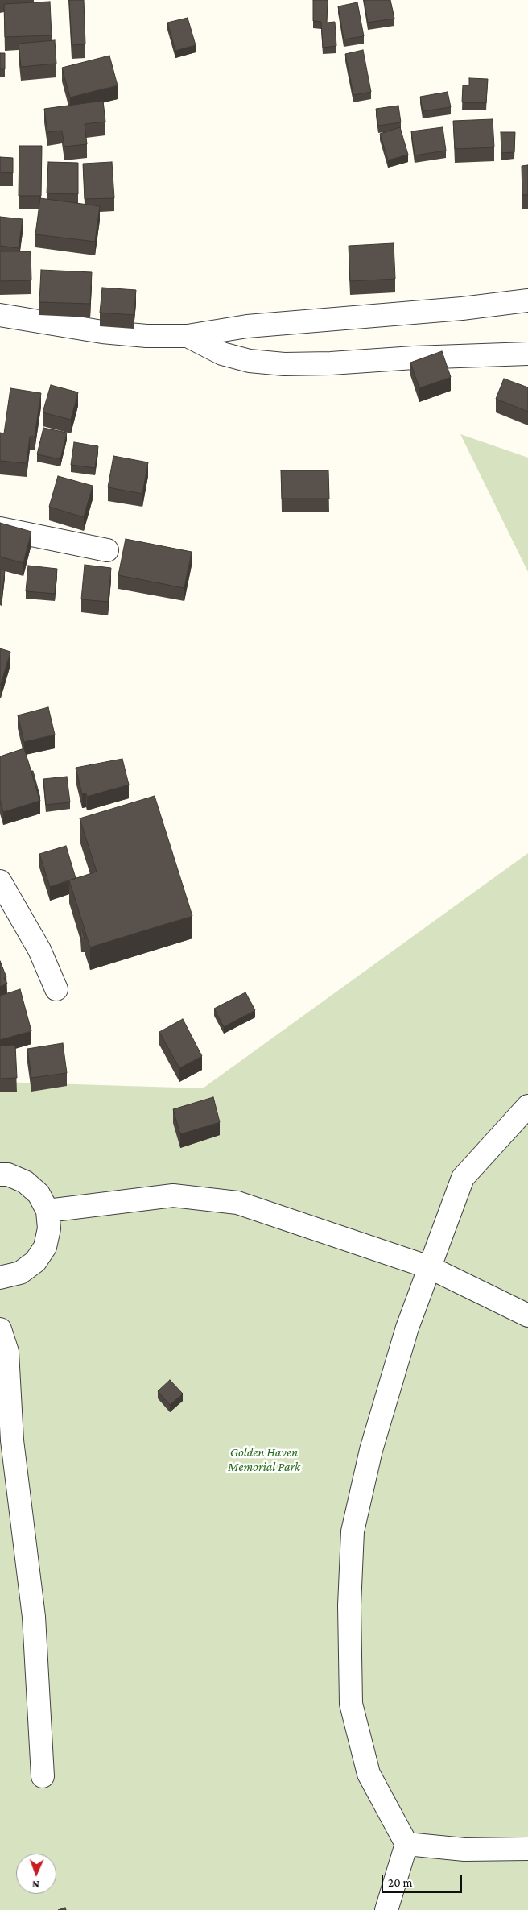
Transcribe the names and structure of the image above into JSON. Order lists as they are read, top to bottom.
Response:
{
  "parks": ["Golden Haven Memorial Park"],
  "scale_bar": "20 m",
  "north": "bottom"
}
